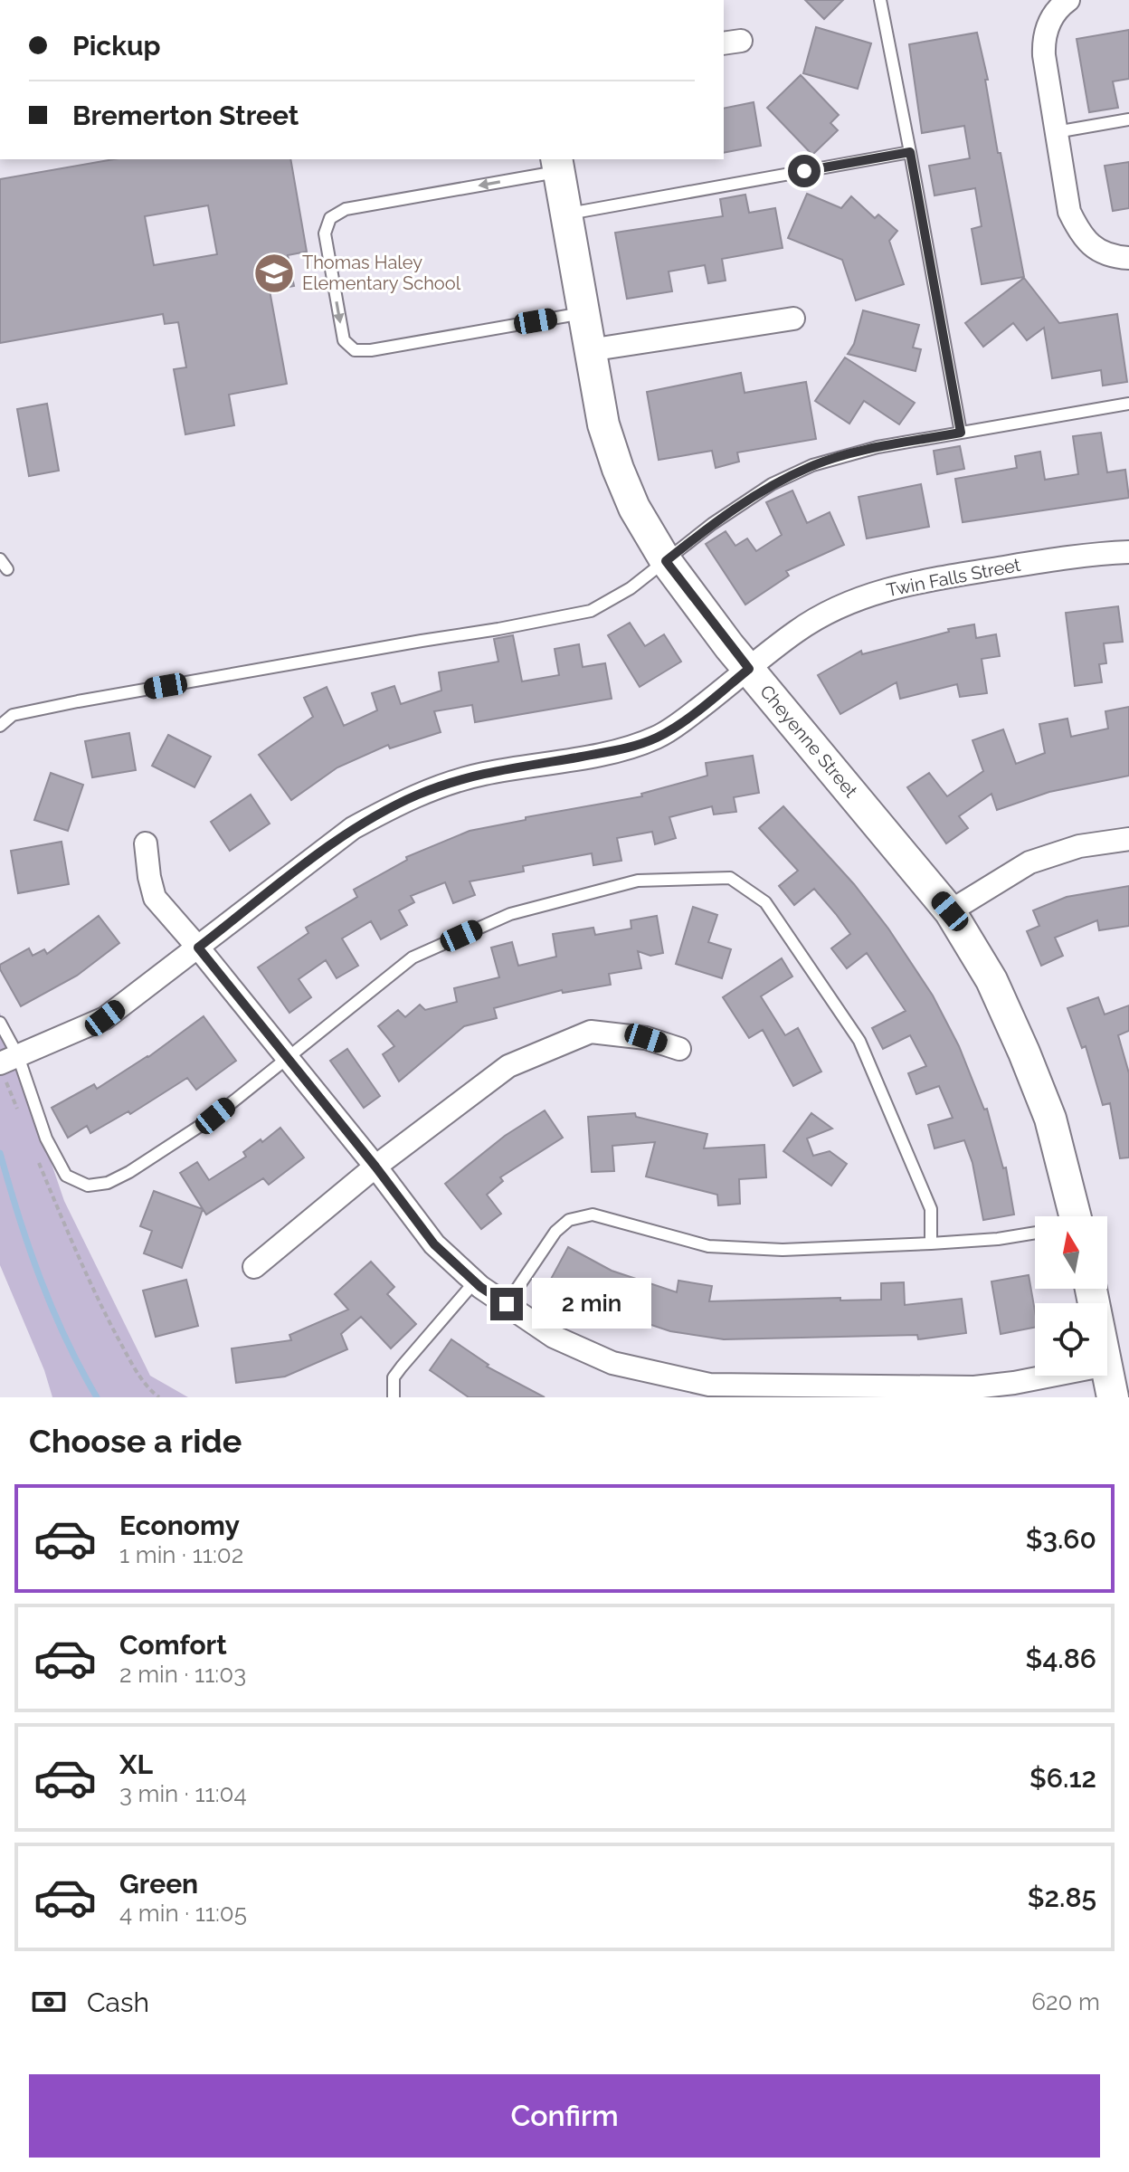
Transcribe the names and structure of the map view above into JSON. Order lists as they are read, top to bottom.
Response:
{
  "streets": {
    "street": ["Twin Falls Street", "Cheyenne Street"]
  },
  "crossings": [
    ["Twin Falls Street", "Cheyenne Street"]
  ],
  "places": {
    "school or university": ["Thomas Haley Elementary School"]
  },
  "north": "top",
  "page": {
    "banner": ["Pickup", "Bremerton Street"],
    "bubble": "2 min",
    "heading": "Choose a ride",
    "list": [
      {
        "name": "Economy",
        "note": "1 min · 11:02",
        "value": "$3.60"
      },
      {
        "name": "Comfort",
        "note": "2 min · 11:03",
        "value": "$4.86"
      },
      {
        "name": "XL",
        "note": "3 min · 11:04",
        "value": "$6.12"
      },
      {
        "name": "Green",
        "note": "4 min · 11:05",
        "value": "$2.85"
      }
    ],
    "pay": ["Cash", "620 m"],
    "buttons": "Confirm"
  }
}
